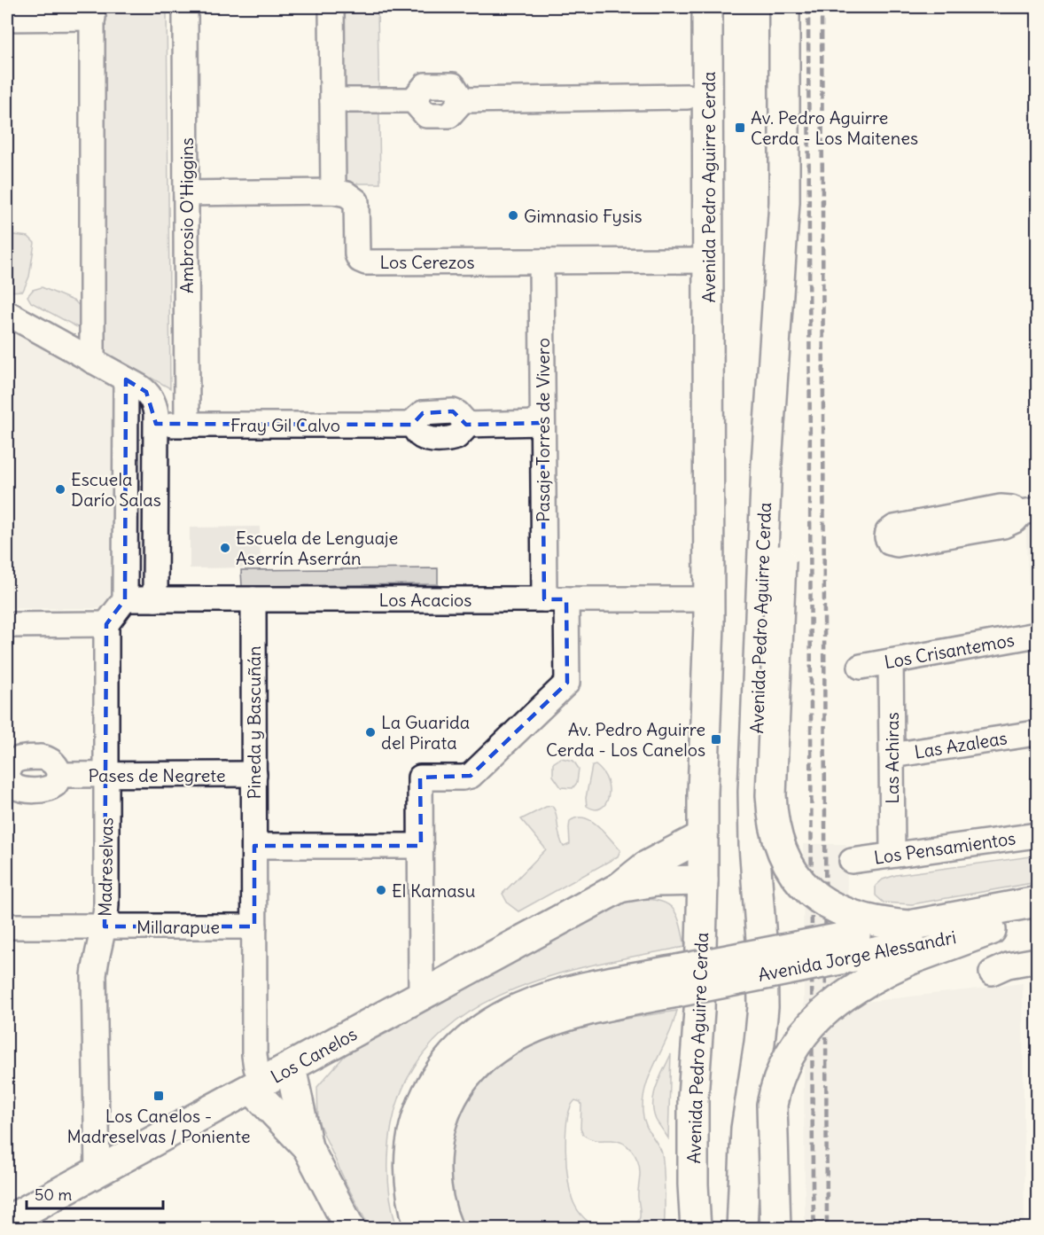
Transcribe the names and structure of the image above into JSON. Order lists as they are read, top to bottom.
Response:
{
  "streets": {
    "main road": ["Avenida Pedro Aguirre Cerda", "Avenida Jorge Alessandri", "Los Canelos"],
    "street": [
      "Ambrosio O'Higgins",
      "Los Cerezos",
      "Fray Gil Calvo",
      "Pasaje Torres de Vivero",
      "Los Acacios",
      "Los Crisantemos",
      "Pineda y Bascuñán",
      "Las Azaleas",
      "Las Achiras",
      "Pases de Negrete",
      "Los Pensamientos",
      "Madreselvas",
      "Millarapue"
    ]
  },
  "crossings": [
    ["Avenida Pedro Aguirre Cerda", "Los Canelos"],
    ["Ambrosio O'Higgins", "Los Cerezos"],
    ["Ambrosio O'Higgins", "Fray Gil Calvo"],
    ["Los Cerezos", "Pasaje Torres de Vivero"],
    ["Fray Gil Calvo", "Pasaje Torres de Vivero"],
    ["Pasaje Torres de Vivero", "Los Acacios"],
    ["Los Acacios", "Pineda y Bascuñán"],
    ["Los Crisantemos", "Las Achiras"],
    ["Pineda y Bascuñán", "Pases de Negrete"],
    ["Pineda y Bascuñán", "Millarapue"],
    ["Pineda y Bascuñán", "Los Canelos"],
    ["Las Azaleas", "Las Achiras"],
    ["Las Achiras", "Los Pensamientos"],
    ["Pases de Negrete", "Madreselvas"],
    ["Madreselvas", "Millarapue"],
    ["Madreselvas", "Los Canelos"]
  ],
  "places": {
    "transit": ["Av. Pedro Aguirre Cerda - Los Maitenes", "Av. Pedro Aguirre Cerda - Los Canelos", "Los Canelos - Madreselvas / Poniente"],
    "other": [
      "Gimnasio Fysis",
      "Escuela Darío Salas",
      "Escuela de Lenguaje Aserrín Aserrán",
      "La Guarida del Pirata",
      "El Kamasu"
    ]
  },
  "scale_bar": "50 m"
}
